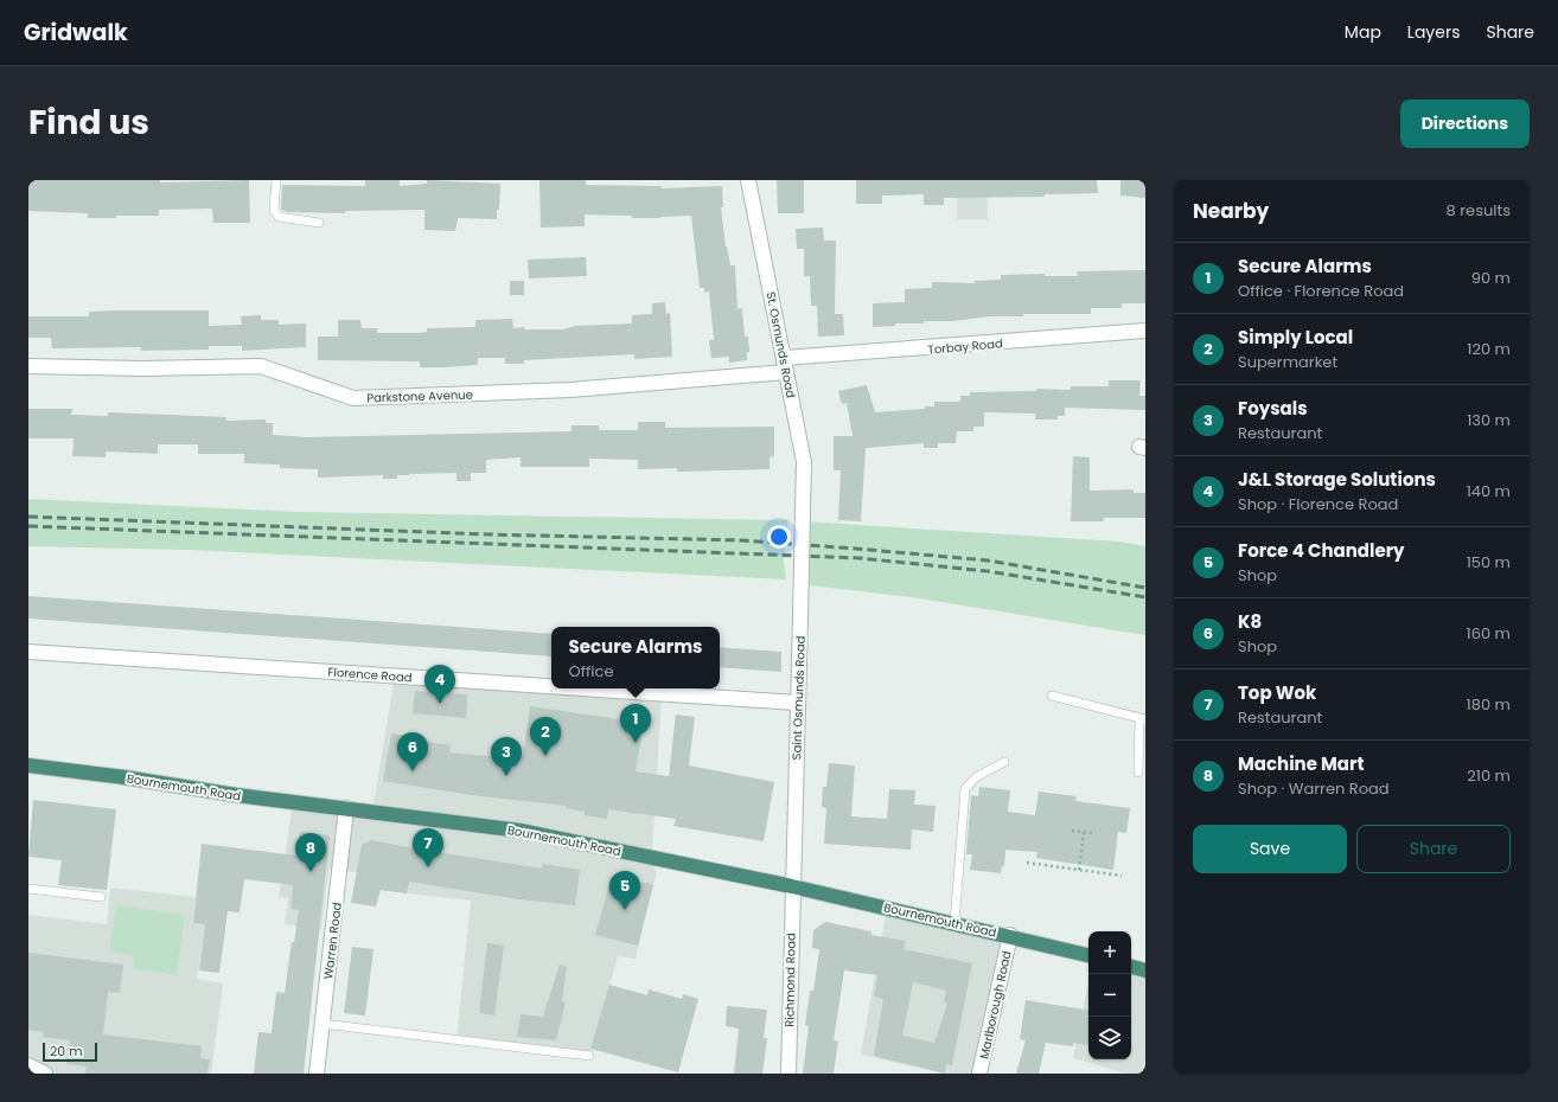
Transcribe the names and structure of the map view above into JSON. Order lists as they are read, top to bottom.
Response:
{
  "streets": {
    "highway": ["Bournemouth Road"],
    "street": [
      "St. Osmunds Road",
      "Torbay Road",
      "Parkstone Avenue",
      "Florence Road",
      "Saint Osmunds Road",
      "Warren Road",
      "Richmond Road",
      "Marlborough Road"
    ]
  },
  "crossings": [
    ["St. Osmunds Road", "Torbay Road"],
    ["St. Osmunds Road", "Parkstone Avenue"],
    ["St. Osmunds Road", "Saint Osmunds Road"],
    ["Florence Road", "Saint Osmunds Road"],
    ["Saint Osmunds Road", "Bournemouth Road"],
    ["Saint Osmunds Road", "Richmond Road"],
    ["Bournemouth Road", "Warren Road"],
    ["Bournemouth Road", "Richmond Road"],
    ["Bournemouth Road", "Marlborough Road"]
  ],
  "scale_bar": "20 m",
  "page": {
    "header": "Gridwalk",
    "nav": ["Map", "Layers", "Share"],
    "title": "Find us",
    "buttons": [
      "Directions",
      ["Save", "Share"]
    ],
    "heading": ["Nearby", "8 results"],
    "list": [
      {
        "mark": "1",
        "name": "Secure Alarms",
        "note": "Office · Florence Road",
        "value": "90 m"
      },
      {
        "mark": "2",
        "name": "Simply Local",
        "note": "Supermarket",
        "value": "120 m"
      },
      {
        "mark": "3",
        "name": "Foysals",
        "note": "Restaurant",
        "value": "130 m"
      },
      {
        "mark": "4",
        "name": "J&L Storage Solutions",
        "note": "Shop · Florence Road",
        "value": "140 m"
      },
      {
        "mark": "5",
        "name": "Force 4 Chandlery",
        "note": "Shop",
        "value": "150 m"
      },
      {
        "mark": "6",
        "name": "K8",
        "note": "Shop",
        "value": "160 m"
      },
      {
        "mark": "7",
        "name": "Top Wok",
        "note": "Restaurant",
        "value": "180 m"
      },
      {
        "mark": "8",
        "name": "Machine Mart",
        "note": "Shop · Warren Road",
        "value": "210 m"
      }
    ],
    "popup": ["Secure Alarms", "Office"],
    "pins": [
      "4",
      "1",
      "2",
      "6",
      "3",
      "7",
      "8",
      "5"
    ],
    "map_buttons": ["+", "−"],
    "scale": "20 m"
  }
}
